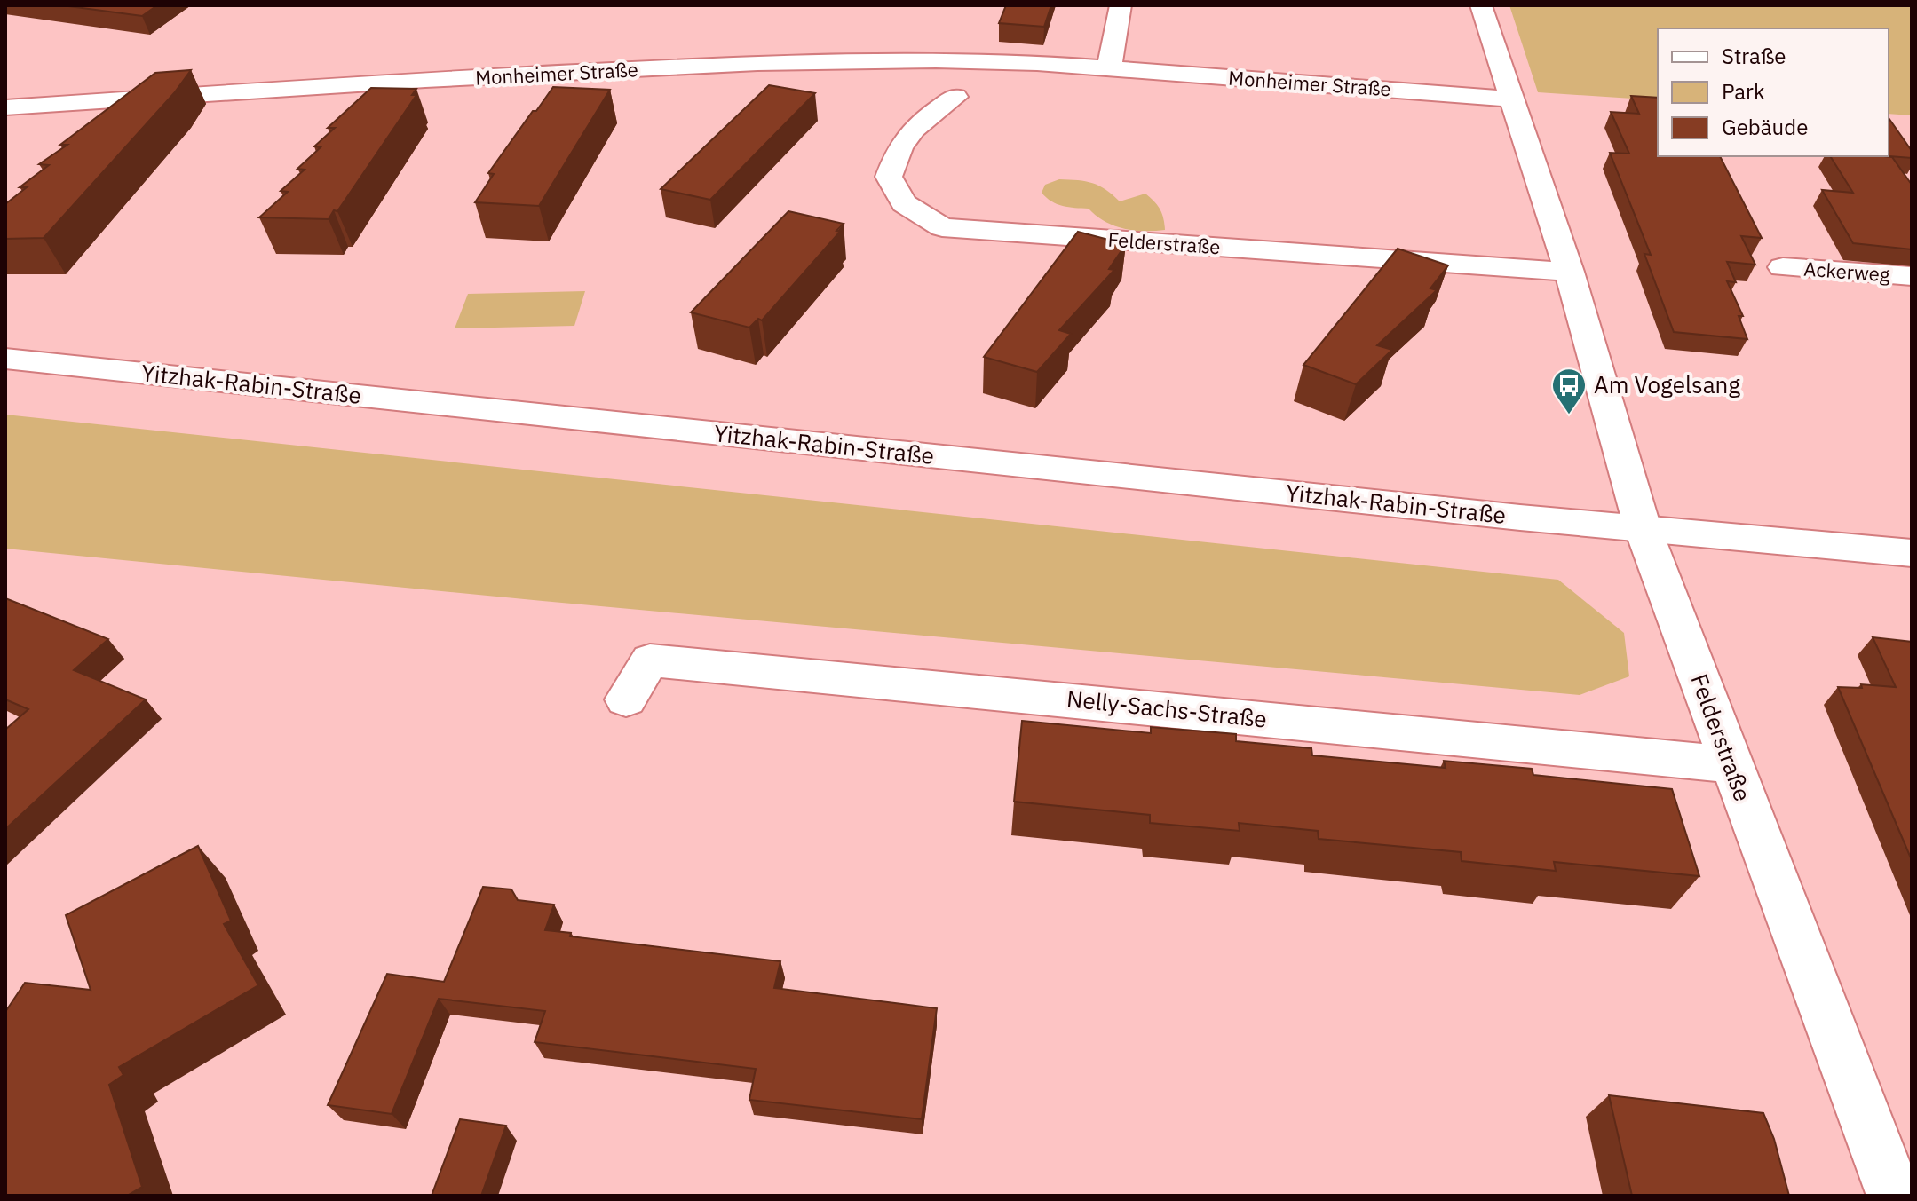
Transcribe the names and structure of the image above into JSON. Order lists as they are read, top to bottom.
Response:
{
  "streets": {
    "street": [
      "Monheimer Straße",
      "Felderstraße",
      "Ackerweg",
      "Yitzhak-Rabin-Straße",
      "Nelly-Sachs-Straße"
    ]
  },
  "crossings": [
    ["Monheimer Straße", "Felderstraße"],
    ["Felderstraße", "Yitzhak-Rabin-Straße"],
    ["Felderstraße", "Nelly-Sachs-Straße"]
  ],
  "places": {
    "bus stop": ["Am Vogelsang"]
  },
  "legend": ["Straße", "Park", "Gebäude"]
}
